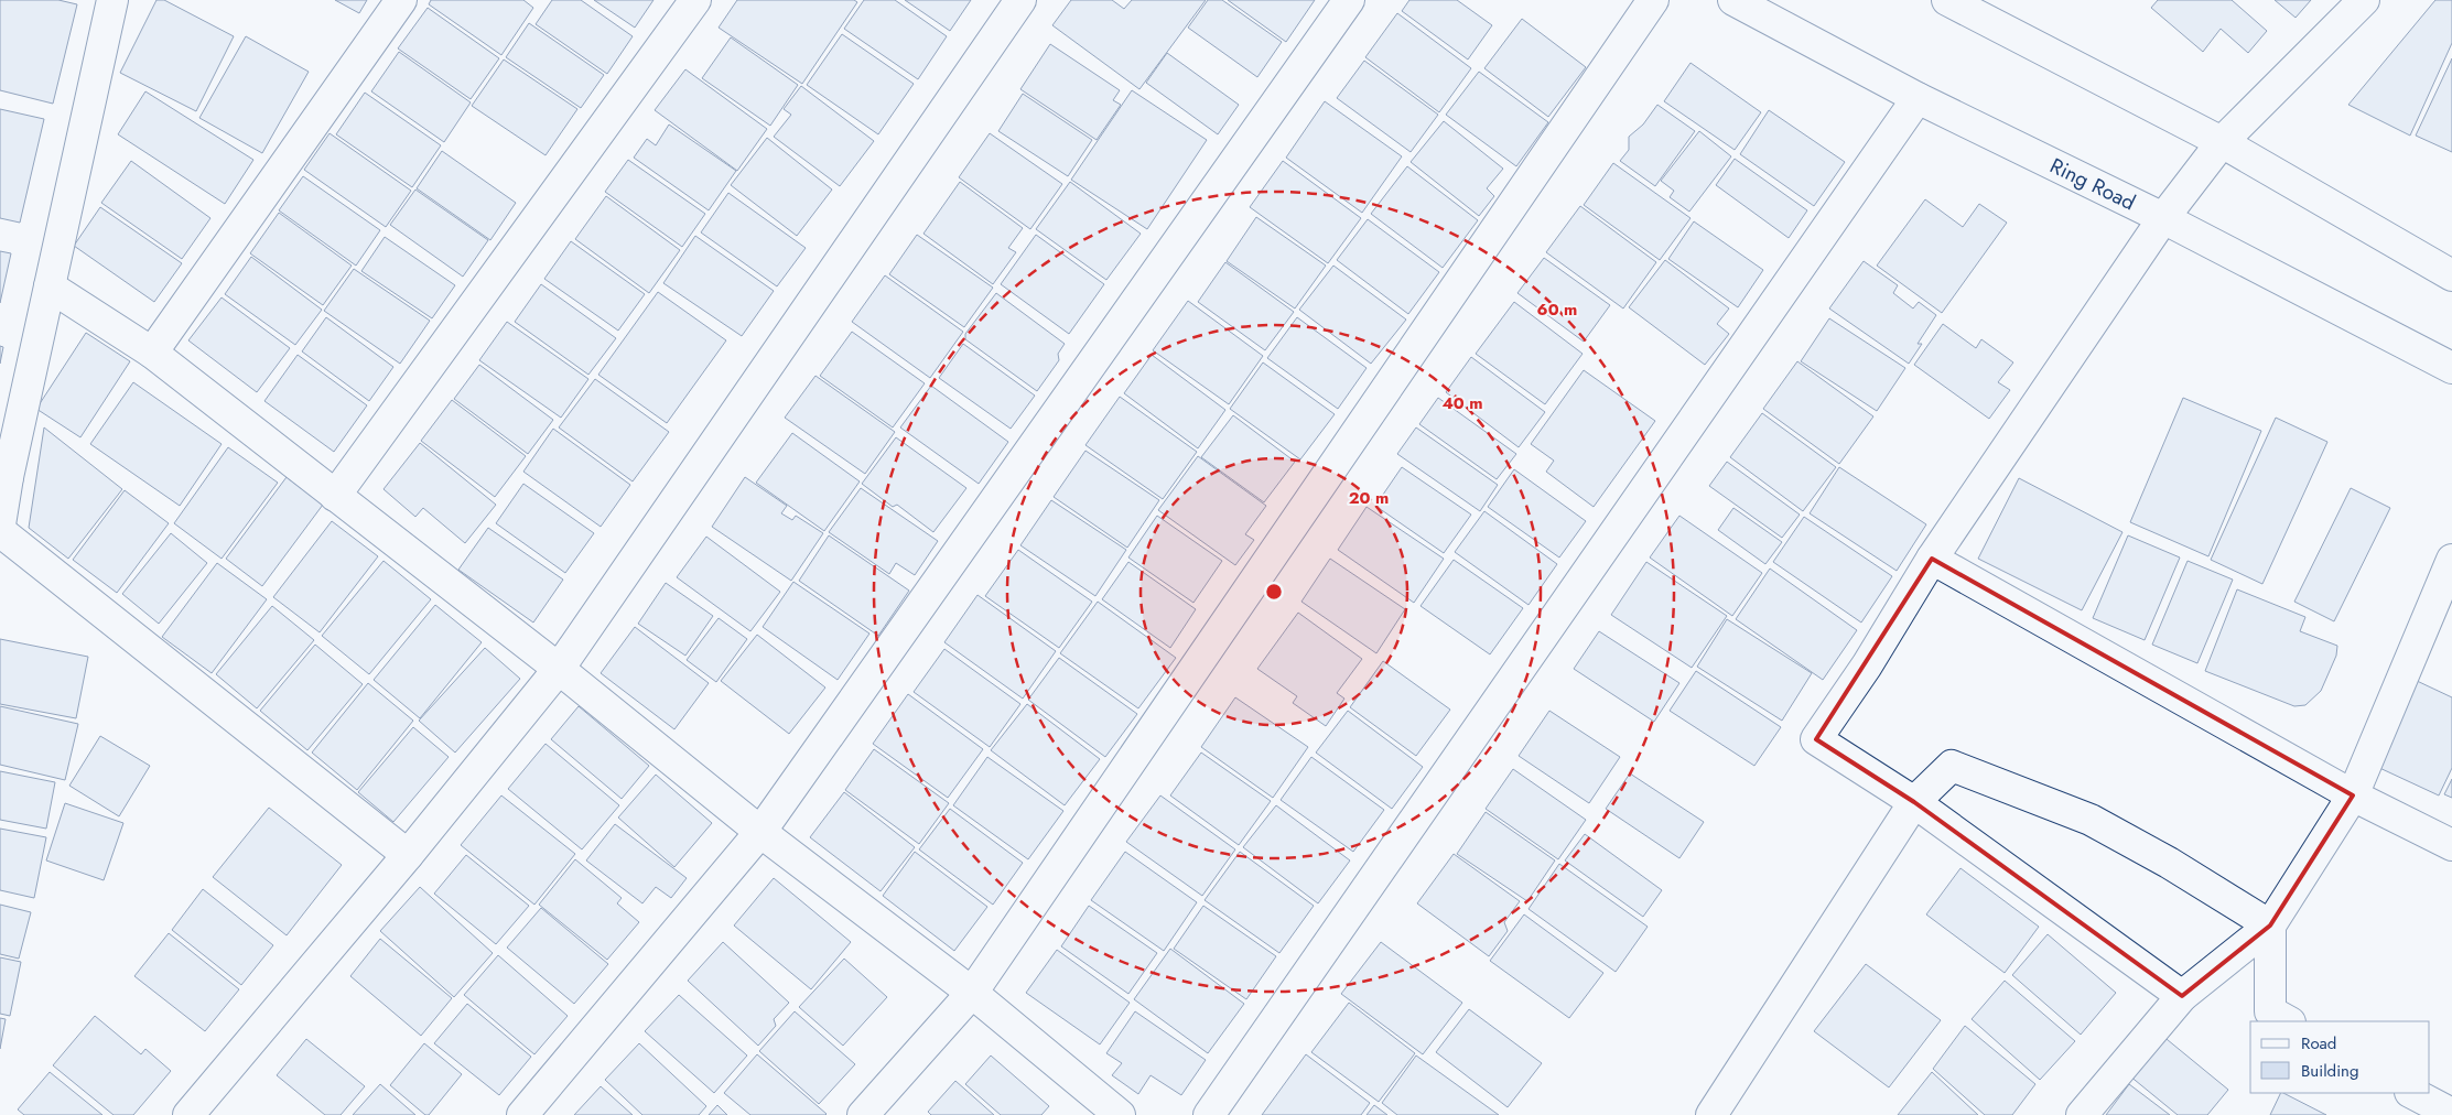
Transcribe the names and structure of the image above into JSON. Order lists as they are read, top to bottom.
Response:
{
  "streets": {
    "main road": ["Ring Road"]
  },
  "legend": ["Road", "Building"],
  "rings": ["60 m", "40 m", "20 m"]
}
